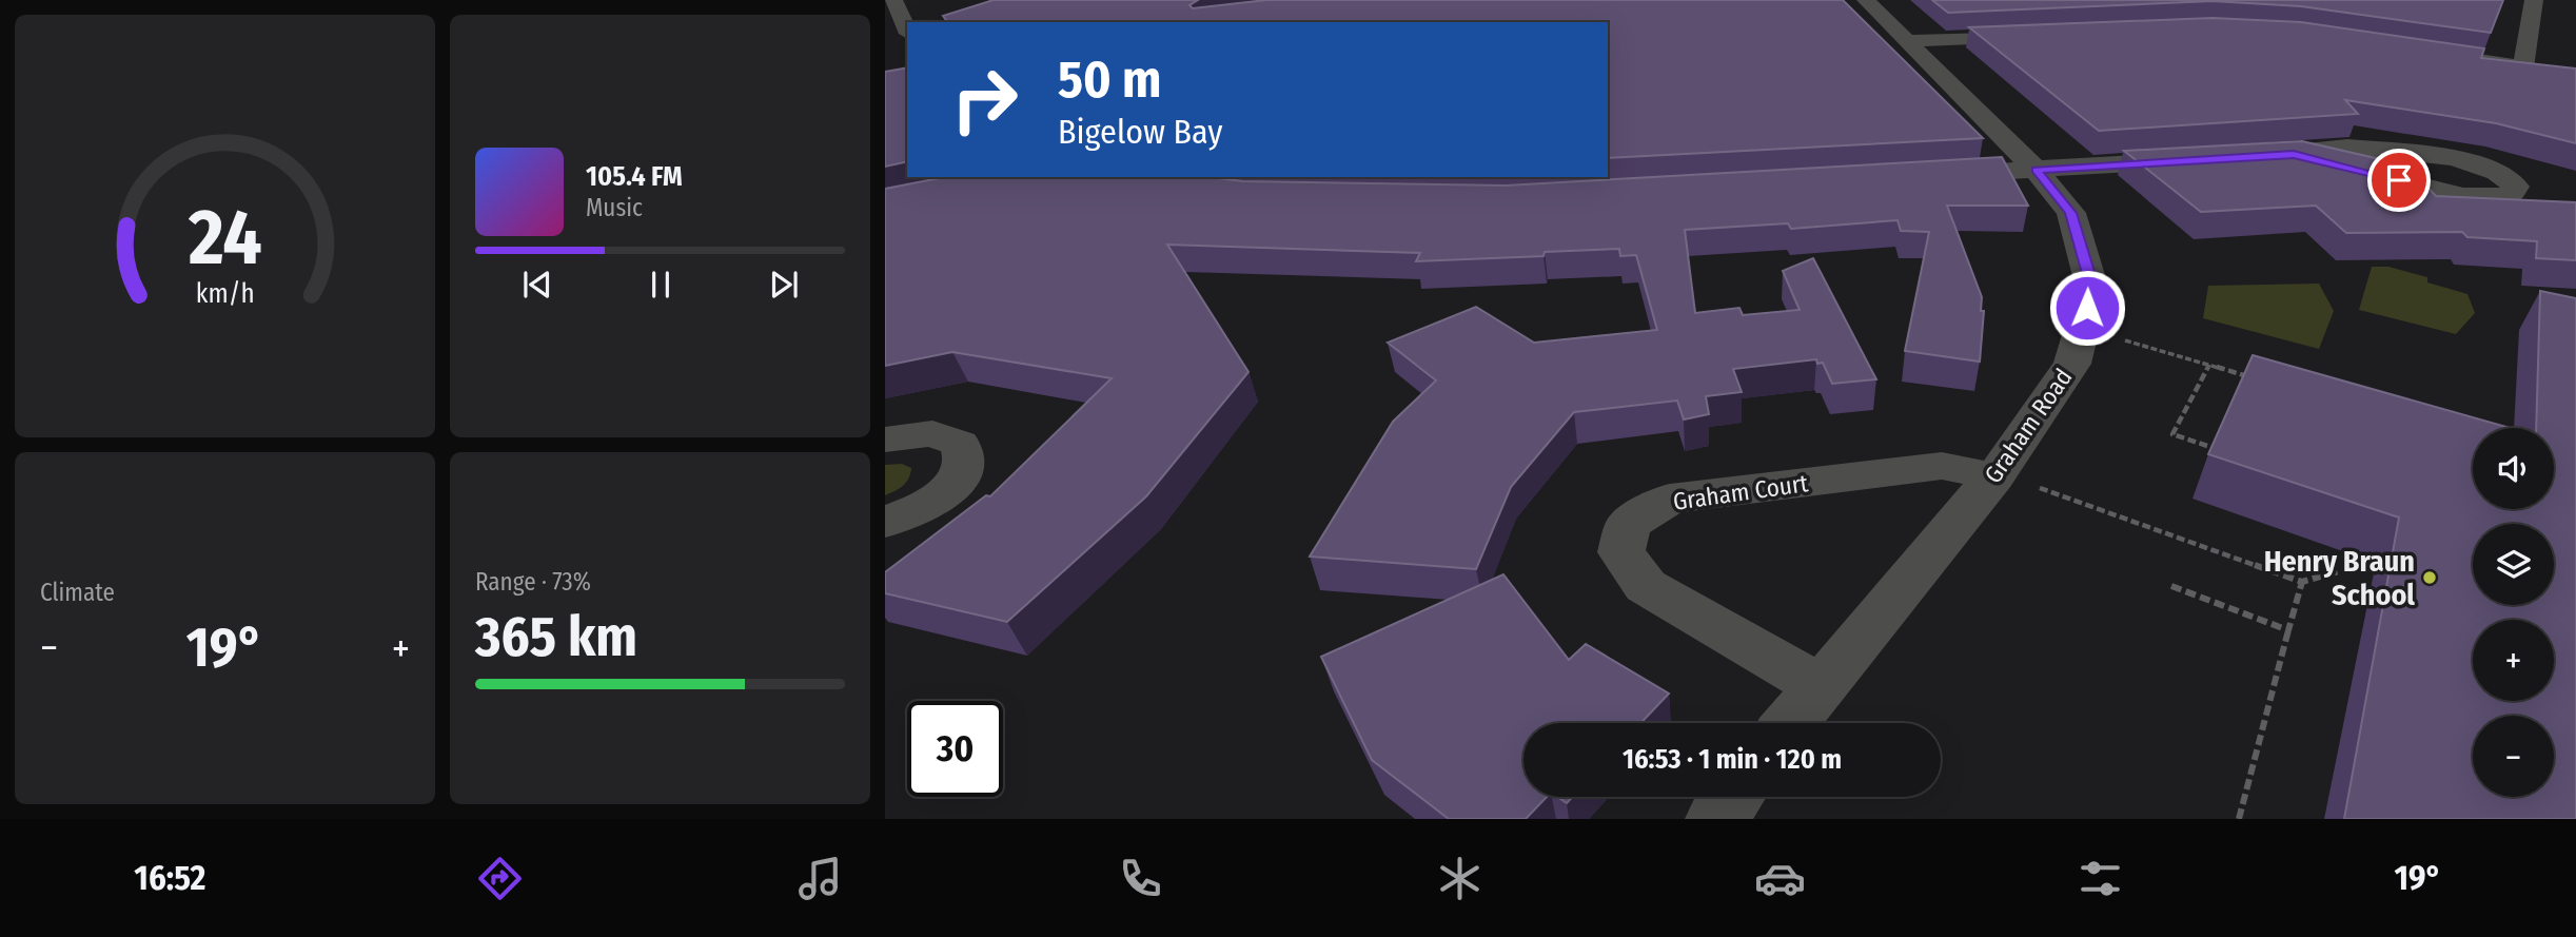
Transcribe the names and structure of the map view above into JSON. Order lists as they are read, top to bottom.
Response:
{
  "streets": {
    "street": ["Graham Road", "Graham Court"]
  },
  "crossings": [
    ["Graham Road", "Graham Court"]
  ],
  "places": ["Henry Braun School"],
  "page": {
    "turn": ["50 m", "Bigelow Bay"],
    "song": ["105.4 FM", "Music"],
    "map_buttons": ["+", "−"],
    "tile": [
      "Climate",
      ["Range · 73%", "365 km"]
    ],
    "heat": ["−", "19°", "+"],
    "limit": "30",
    "trip": "16:53 · 1 min · 120 m",
    "tabs": ["16:52", "19°"],
    "gauge": ["24", "km/h"]
  }
}
